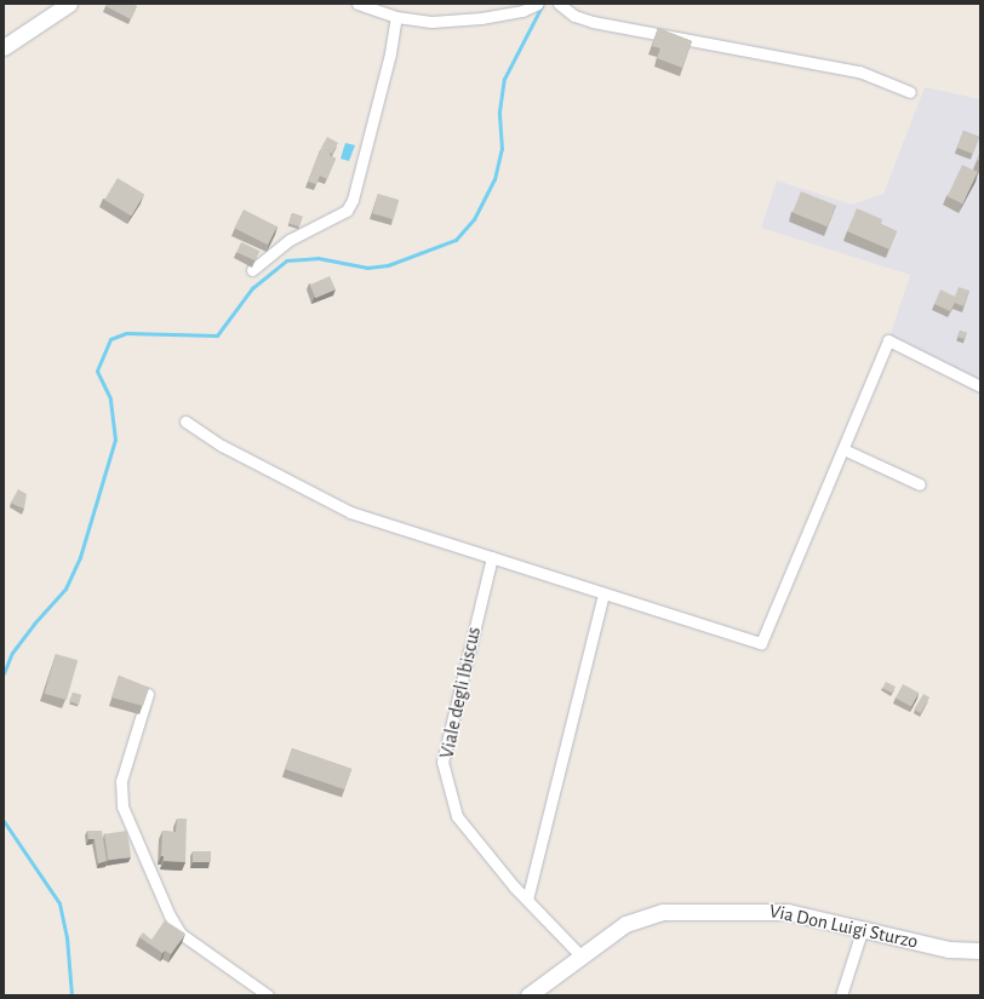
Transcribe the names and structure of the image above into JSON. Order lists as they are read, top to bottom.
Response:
{
  "streets": {
    "street": ["Viale degli Ibiscus", "Via Don Luigi Sturzo"]
  },
  "crossings": [
    ["Viale degli Ibiscus", "Via Don Luigi Sturzo"]
  ]
}
